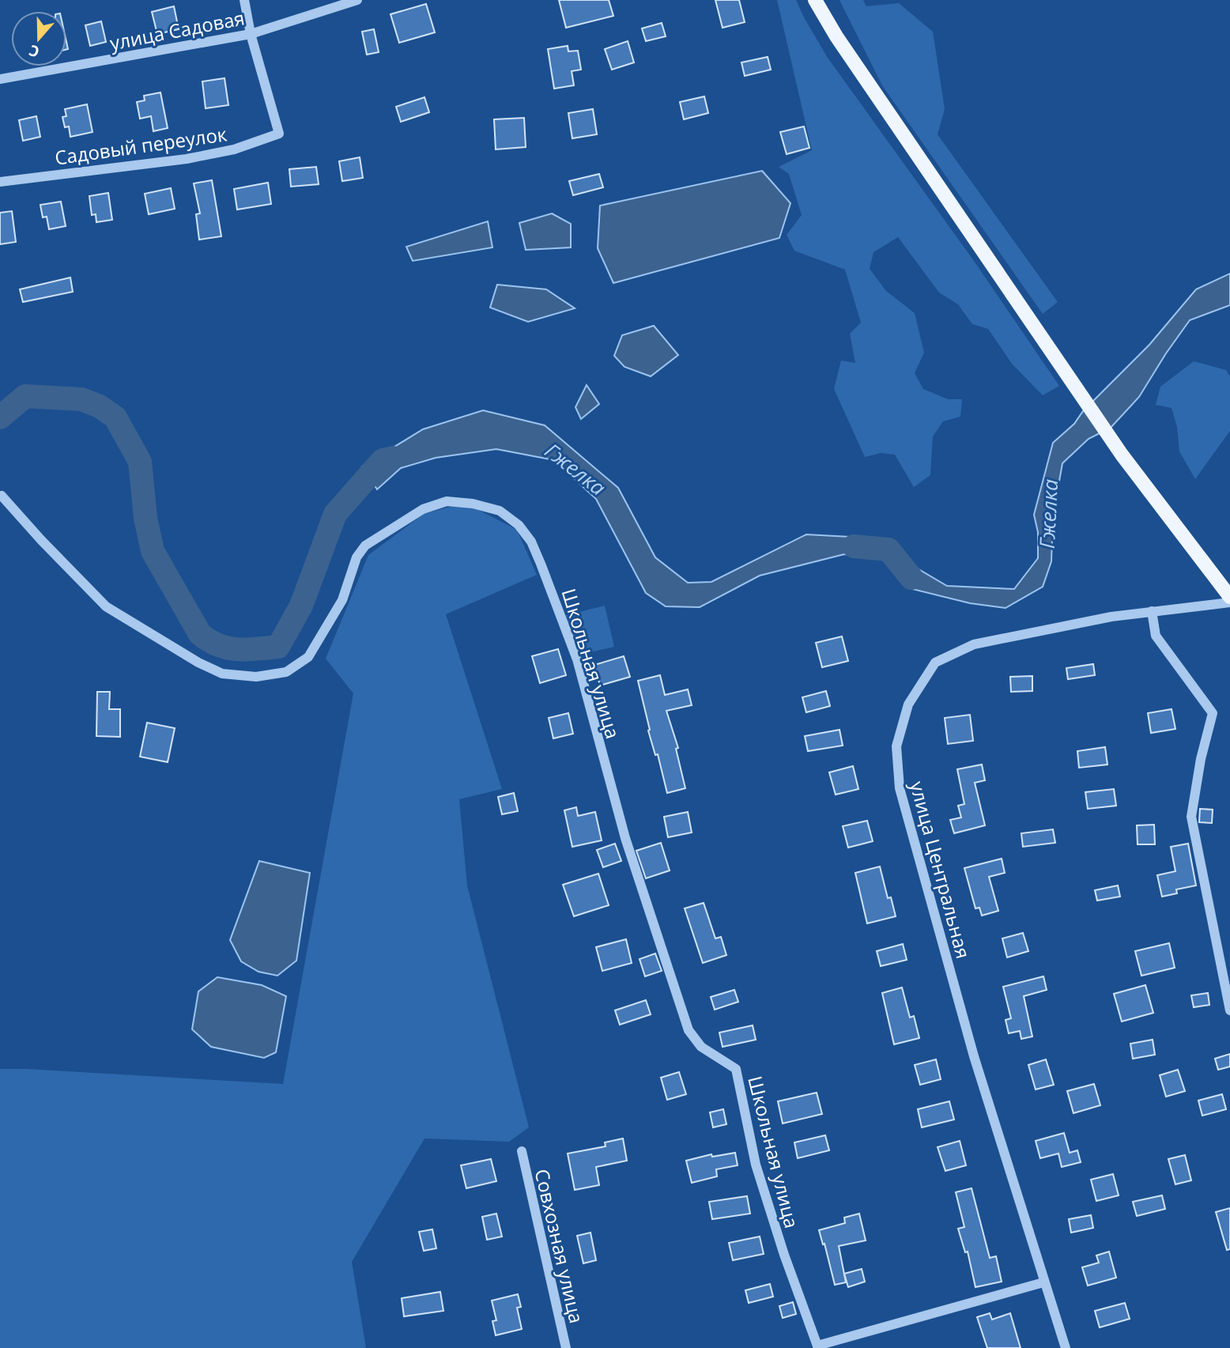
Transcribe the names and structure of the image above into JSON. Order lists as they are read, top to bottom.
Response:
{
  "streets": {
    "street": [
      "улица Садовая",
      "Садовый переулок",
      "Школьная улица",
      "улица Центральная",
      "Совхозная улица"
    ]
  },
  "crossings": [
    ["улица Садовая", "Садовый переулок"]
  ],
  "water": ["Гжелка"],
  "north": "bottom"
}
